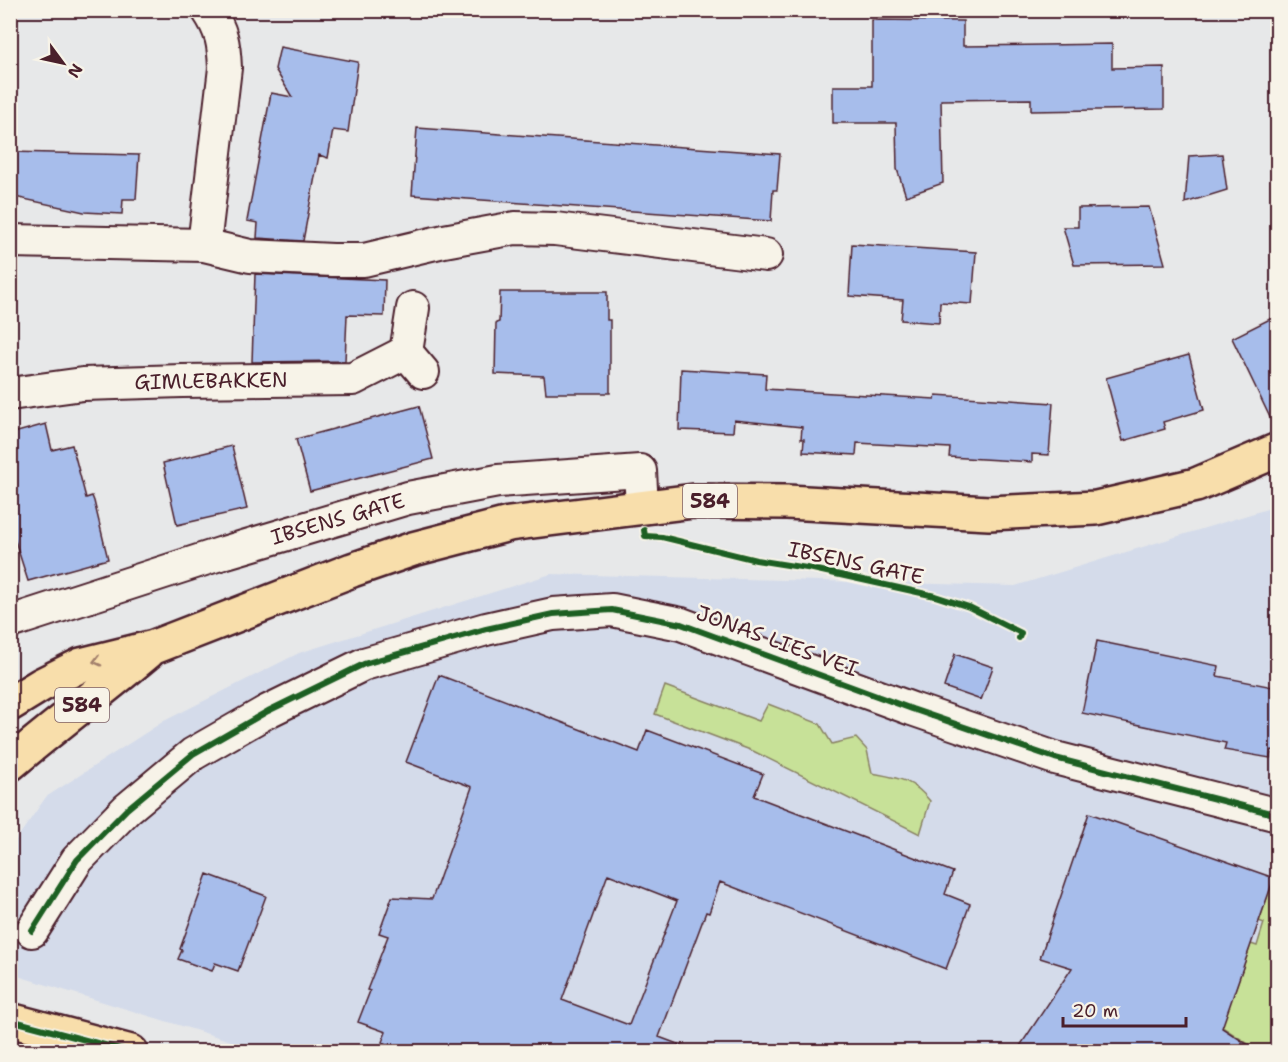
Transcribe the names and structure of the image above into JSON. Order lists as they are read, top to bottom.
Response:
{
  "streets": {
    "main road": ["584"],
    "street": ["GIMLEBAKKEN", "IBSENS GATE", "JONAS LIES VEI"]
  },
  "crossings": [
    ["584", "IBSENS GATE"]
  ],
  "scale_bar": "20 m",
  "north": "bottom right"
}
